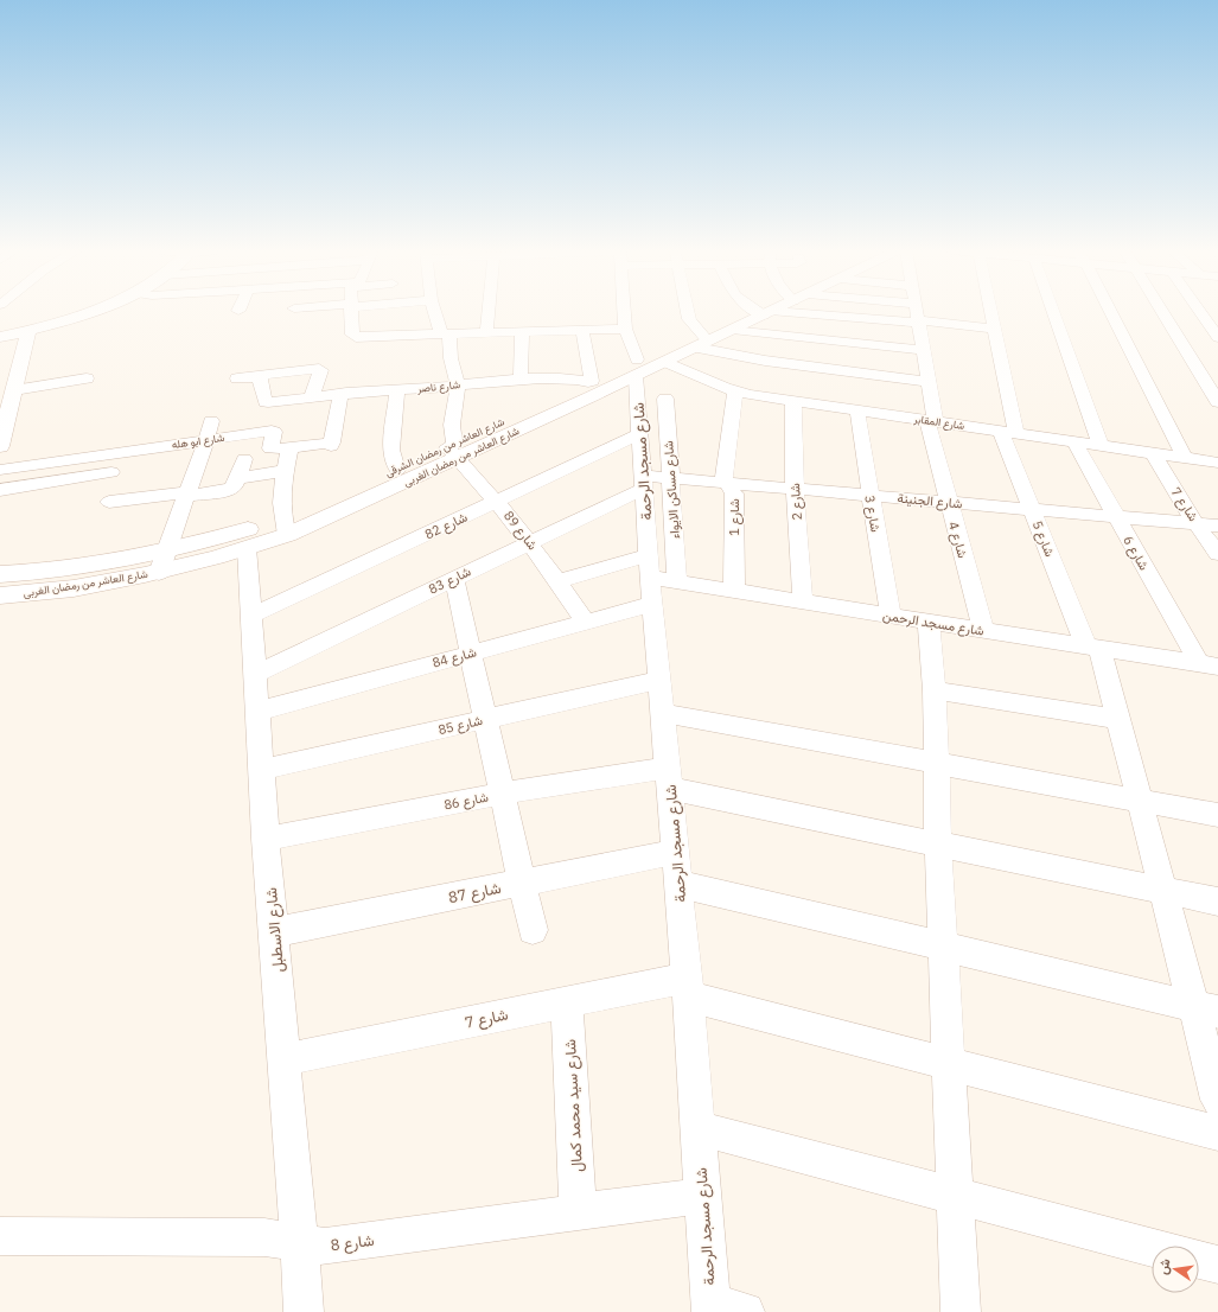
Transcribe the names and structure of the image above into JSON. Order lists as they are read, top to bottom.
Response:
{
  "streets": {
    "street": [
      "شارع ناصر",
      "شارع المقابر",
      "شارع ابو هله",
      "شارع العاشر من رمضان الشرقى",
      "شارع العاشر من رمضان الغربى",
      "شارع مسجد الرحمة",
      "شارع مساكن الايواء",
      "شارع الجنينة",
      "شارع 2",
      "شارع 7",
      "شارع 3",
      "شارع 1",
      "شارع 82",
      "شارع 89",
      "شارع 5",
      "شارع 4",
      "شارع 6",
      "شارع 83",
      "شارع مسجد الرحمن",
      "شارع 84",
      "شارع 85",
      "شارع 86",
      "شارع 87",
      "شارع الاسطبل",
      "شارع سيد محمد كمال",
      "شارع 8"
    ]
  },
  "crossings": [
    ["شارع ناصر", "شارع العاشر من رمضان الغربى"],
    ["شارع المقابر", "شارع العاشر من رمضان الغربى"],
    ["شارع المقابر", "شارع 2"],
    ["شارع المقابر", "شارع 7"],
    ["شارع المقابر", "شارع 3"],
    ["شارع المقابر", "شارع 1"],
    ["شارع المقابر", "شارع 5"],
    ["شارع المقابر", "شارع 4"],
    ["شارع المقابر", "شارع 6"],
    ["شارع العاشر من رمضان الشرقى", "شارع العاشر من رمضان الغربى"],
    ["شارع العاشر من رمضان الشرقى", "شارع 89"],
    ["شارع العاشر من رمضان الغربى", "شارع مسجد الرحمة"],
    ["شارع العاشر من رمضان الغربى", "شارع مساكن الايواء"],
    ["شارع العاشر من رمضان الغربى", "شارع 89"],
    ["شارع العاشر من رمضان الغربى", "شارع الاسطبل"],
    ["شارع مسجد الرحمة", "شارع مساكن الايواء"],
    ["شارع مسجد الرحمة", "شارع الجنينة"],
    ["شارع مسجد الرحمة", "شارع 7"],
    ["شارع مسجد الرحمة", "شارع 82"],
    ["شارع مسجد الرحمة", "شارع 83"],
    ["شارع مسجد الرحمة", "شارع مسجد الرحمن"],
    ["شارع مسجد الرحمة", "شارع 84"],
    ["شارع مسجد الرحمة", "شارع 85"],
    ["شارع مسجد الرحمة", "شارع 86"],
    ["شارع مسجد الرحمة", "شارع 87"],
    ["شارع مسجد الرحمة", "شارع 8"],
    ["شارع مساكن الايواء", "شارع الجنينة"],
    ["شارع مساكن الايواء", "شارع مسجد الرحمن"],
    ["شارع الجنينة", "شارع 2"],
    ["شارع الجنينة", "شارع 7"],
    ["شارع الجنينة", "شارع 3"],
    ["شارع الجنينة", "شارع 1"],
    ["شارع الجنينة", "شارع 5"],
    ["شارع الجنينة", "شارع 4"],
    ["شارع الجنينة", "شارع 6"],
    ["شارع الجنينة", "شارع 83"],
    ["شارع 2", "شارع مسجد الرحمن"],
    ["شارع 7", "شارع الاسطبل"],
    ["شارع 7", "شارع سيد محمد كمال"],
    ["شارع 3", "شارع مسجد الرحمن"],
    ["شارع 1", "شارع مسجد الرحمن"],
    ["شارع 82", "شارع 89"],
    ["شارع 82", "شارع الاسطبل"],
    ["شارع 89", "شارع 83"],
    ["شارع 89", "شارع 84"],
    ["شارع 5", "شارع مسجد الرحمن"],
    ["شارع 4", "شارع مسجد الرحمن"],
    ["شارع 6", "شارع مسجد الرحمن"],
    ["شارع 83", "شارع الاسطبل"],
    ["شارع مسجد الرحمن", "شارع 84"],
    ["شارع 84", "شارع الاسطبل"],
    ["شارع 85", "شارع الاسطبل"],
    ["شارع 86", "شارع الاسطبل"],
    ["شارع 87", "شارع الاسطبل"],
    ["شارع الاسطبل", "شارع 8"],
    ["شارع سيد محمد كمال", "شارع 8"]
  ],
  "north": "left"
}
